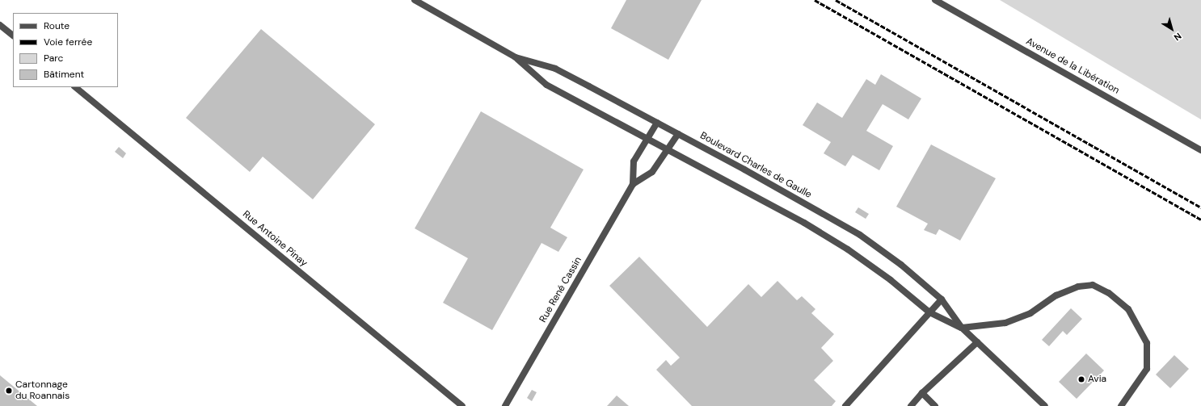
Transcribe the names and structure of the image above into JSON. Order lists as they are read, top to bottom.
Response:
{
  "streets": {
    "street": [
      "Avenue de la Libération",
      "Boulevard Charles de Gaulle",
      "Rue Antoine Pinay",
      "Rue René Cassin"
    ]
  },
  "crossings": [
    ["Boulevard Charles de Gaulle", "Rue René Cassin"]
  ],
  "places": ["Avia", "Cartonnage du Roannais"],
  "legend": [
    "Route",
    "Voie ferrée",
    "Parc",
    "Bâtiment"
  ],
  "north": "bottom right"
}
